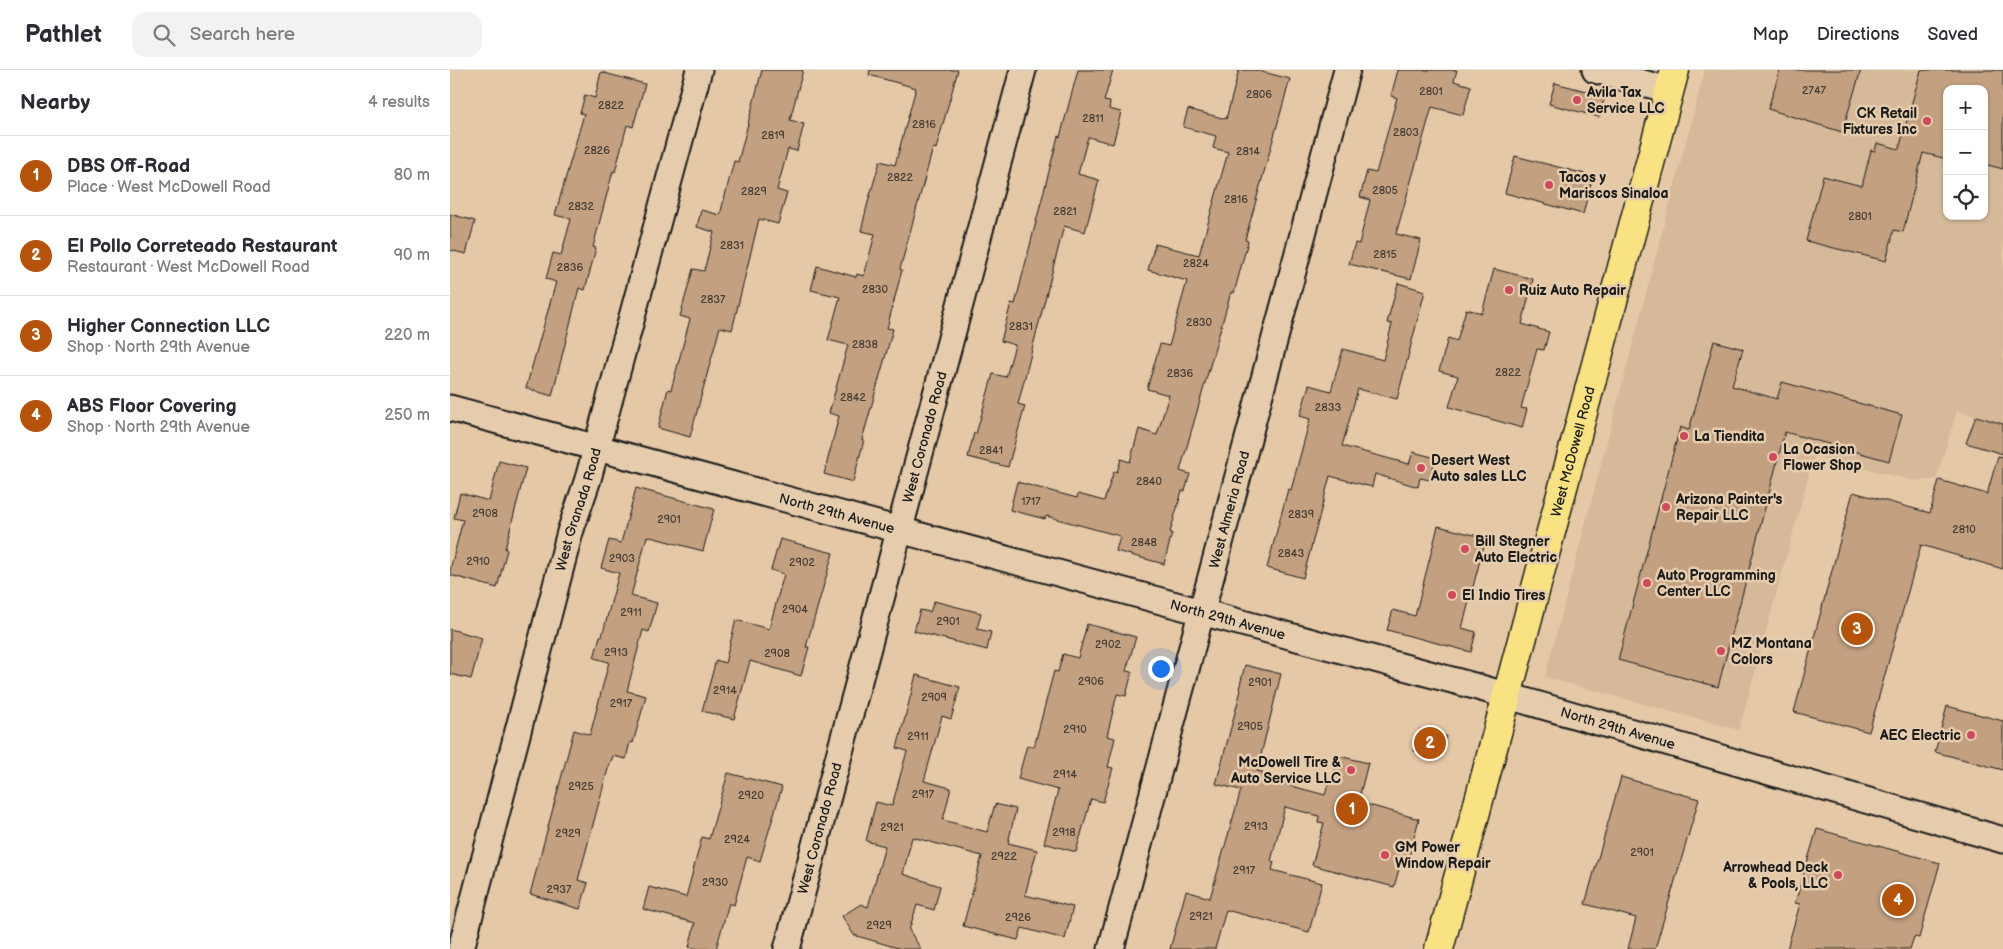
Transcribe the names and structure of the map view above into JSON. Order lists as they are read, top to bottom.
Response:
{
  "streets": {
    "main road": ["West McDowell Road"],
    "street": [
      "West Coronado Road",
      "West Granada Road",
      "West Almeria Road",
      "North 29th Avenue"
    ]
  },
  "crossings": [
    ["West Coronado Road", "North 29th Avenue"],
    ["West McDowell Road", "North 29th Avenue"],
    ["West Granada Road", "North 29th Avenue"],
    ["West Almeria Road", "North 29th Avenue"]
  ],
  "places": [
    "Avila Tax Service LLC",
    "CK Retail Fixtures Inc",
    "Tacos y Mariscos Sinaloa",
    "Ruiz Auto Repair",
    "La Tiendita",
    "La Ocasion Flower Shop",
    "Desert West Auto sales LLC",
    "Arizona Painter's Repair LLC",
    "Bill Stegner Auto Electric",
    "Auto Programming Center LLC",
    "El Indio Tires",
    "MZ Montana Colors",
    "AEC Electric",
    "McDowell Tire & Auto Service LLC",
    "GM Power Window Repair",
    "Arrowhead Deck & Pools, LLC"
  ],
  "house_numbers": [
    "2747",
    "2801",
    "2806",
    "2822",
    "2811",
    "2816",
    "2803",
    "2819",
    "2826",
    "2814",
    "2822",
    "2805",
    "2829",
    "2816",
    "2832",
    "2821",
    "2801",
    "2831",
    "2815",
    "2824",
    "2836",
    "2830",
    "2837",
    "2830",
    "2831",
    "2838",
    "2822",
    "2836",
    "2842",
    "2833",
    "2841",
    "2840",
    "1717",
    "2908",
    "2839",
    "2901",
    "2810",
    "2848",
    "2843",
    "2903",
    "2910",
    "2902",
    "2904",
    "2911",
    "2901",
    "2902",
    "2913",
    "2908",
    "2906",
    "2901",
    "2914",
    "2909",
    "2917",
    "2905",
    "2910",
    "2911",
    "2914",
    "2925",
    "2917",
    "2920",
    "2913",
    "2921",
    "2918",
    "2929",
    "2924",
    "2901",
    "2922",
    "2917",
    "2930",
    "2937",
    "2921",
    "2926",
    "2929"
  ],
  "page": {
    "header": "Pathlet",
    "search": "Search here",
    "nav": ["Map", "Directions", "Saved"],
    "heading": ["Nearby", "4 results"],
    "map_buttons": ["+", "−"],
    "list": [
      {
        "mark": "1",
        "name": "DBS Off-Road",
        "note": "Place · West McDowell Road",
        "value": "80 m"
      },
      {
        "mark": "2",
        "name": "El Pollo Correteado Restaurant",
        "note": "Restaurant · West McDowell Road",
        "value": "90 m"
      },
      {
        "mark": "3",
        "name": "Higher Connection LLC",
        "note": "Shop · North 29th Avenue",
        "value": "220 m"
      },
      {
        "mark": "4",
        "name": "ABS Floor Covering",
        "note": "Shop · North 29th Avenue",
        "value": "250 m"
      }
    ],
    "pins": [
      "3",
      "2",
      "1",
      "4"
    ]
  }
}
